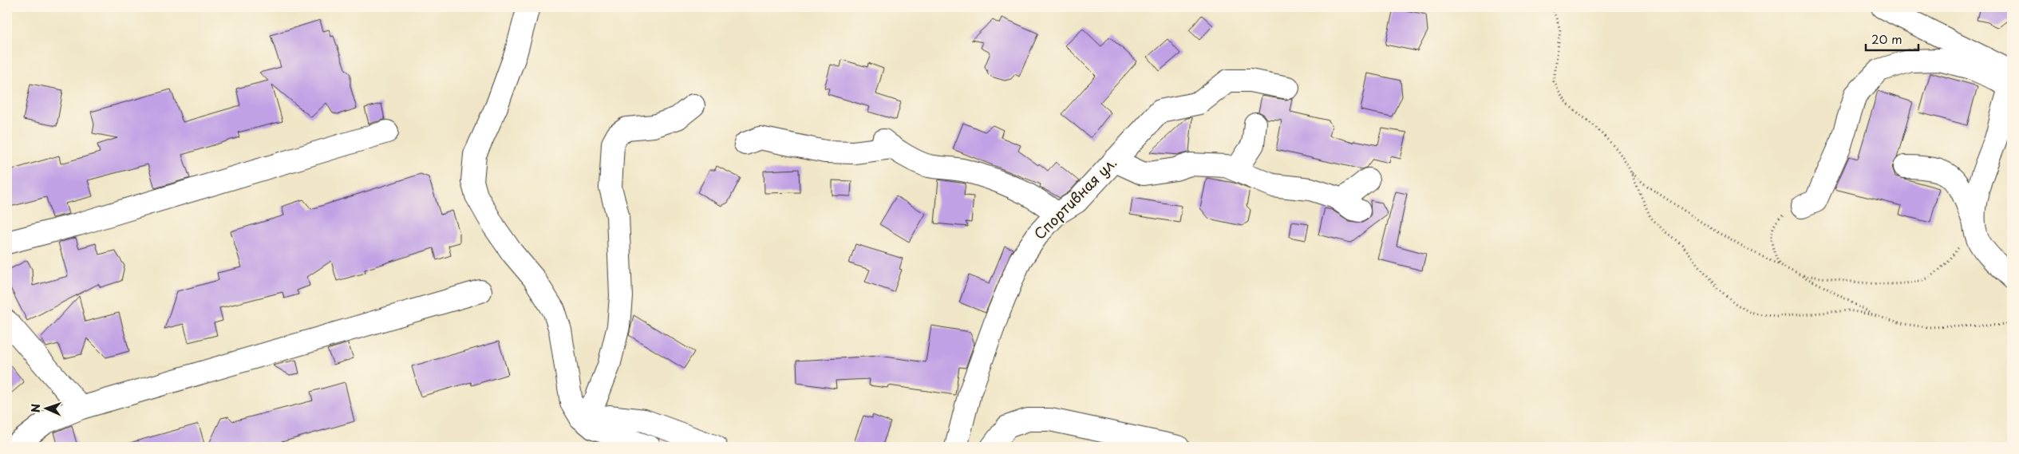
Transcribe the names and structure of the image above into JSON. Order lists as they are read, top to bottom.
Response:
{
  "streets": {
    "street": ["Спортивная ул."]
  },
  "scale_bar": "20 m",
  "north": "left"
}
